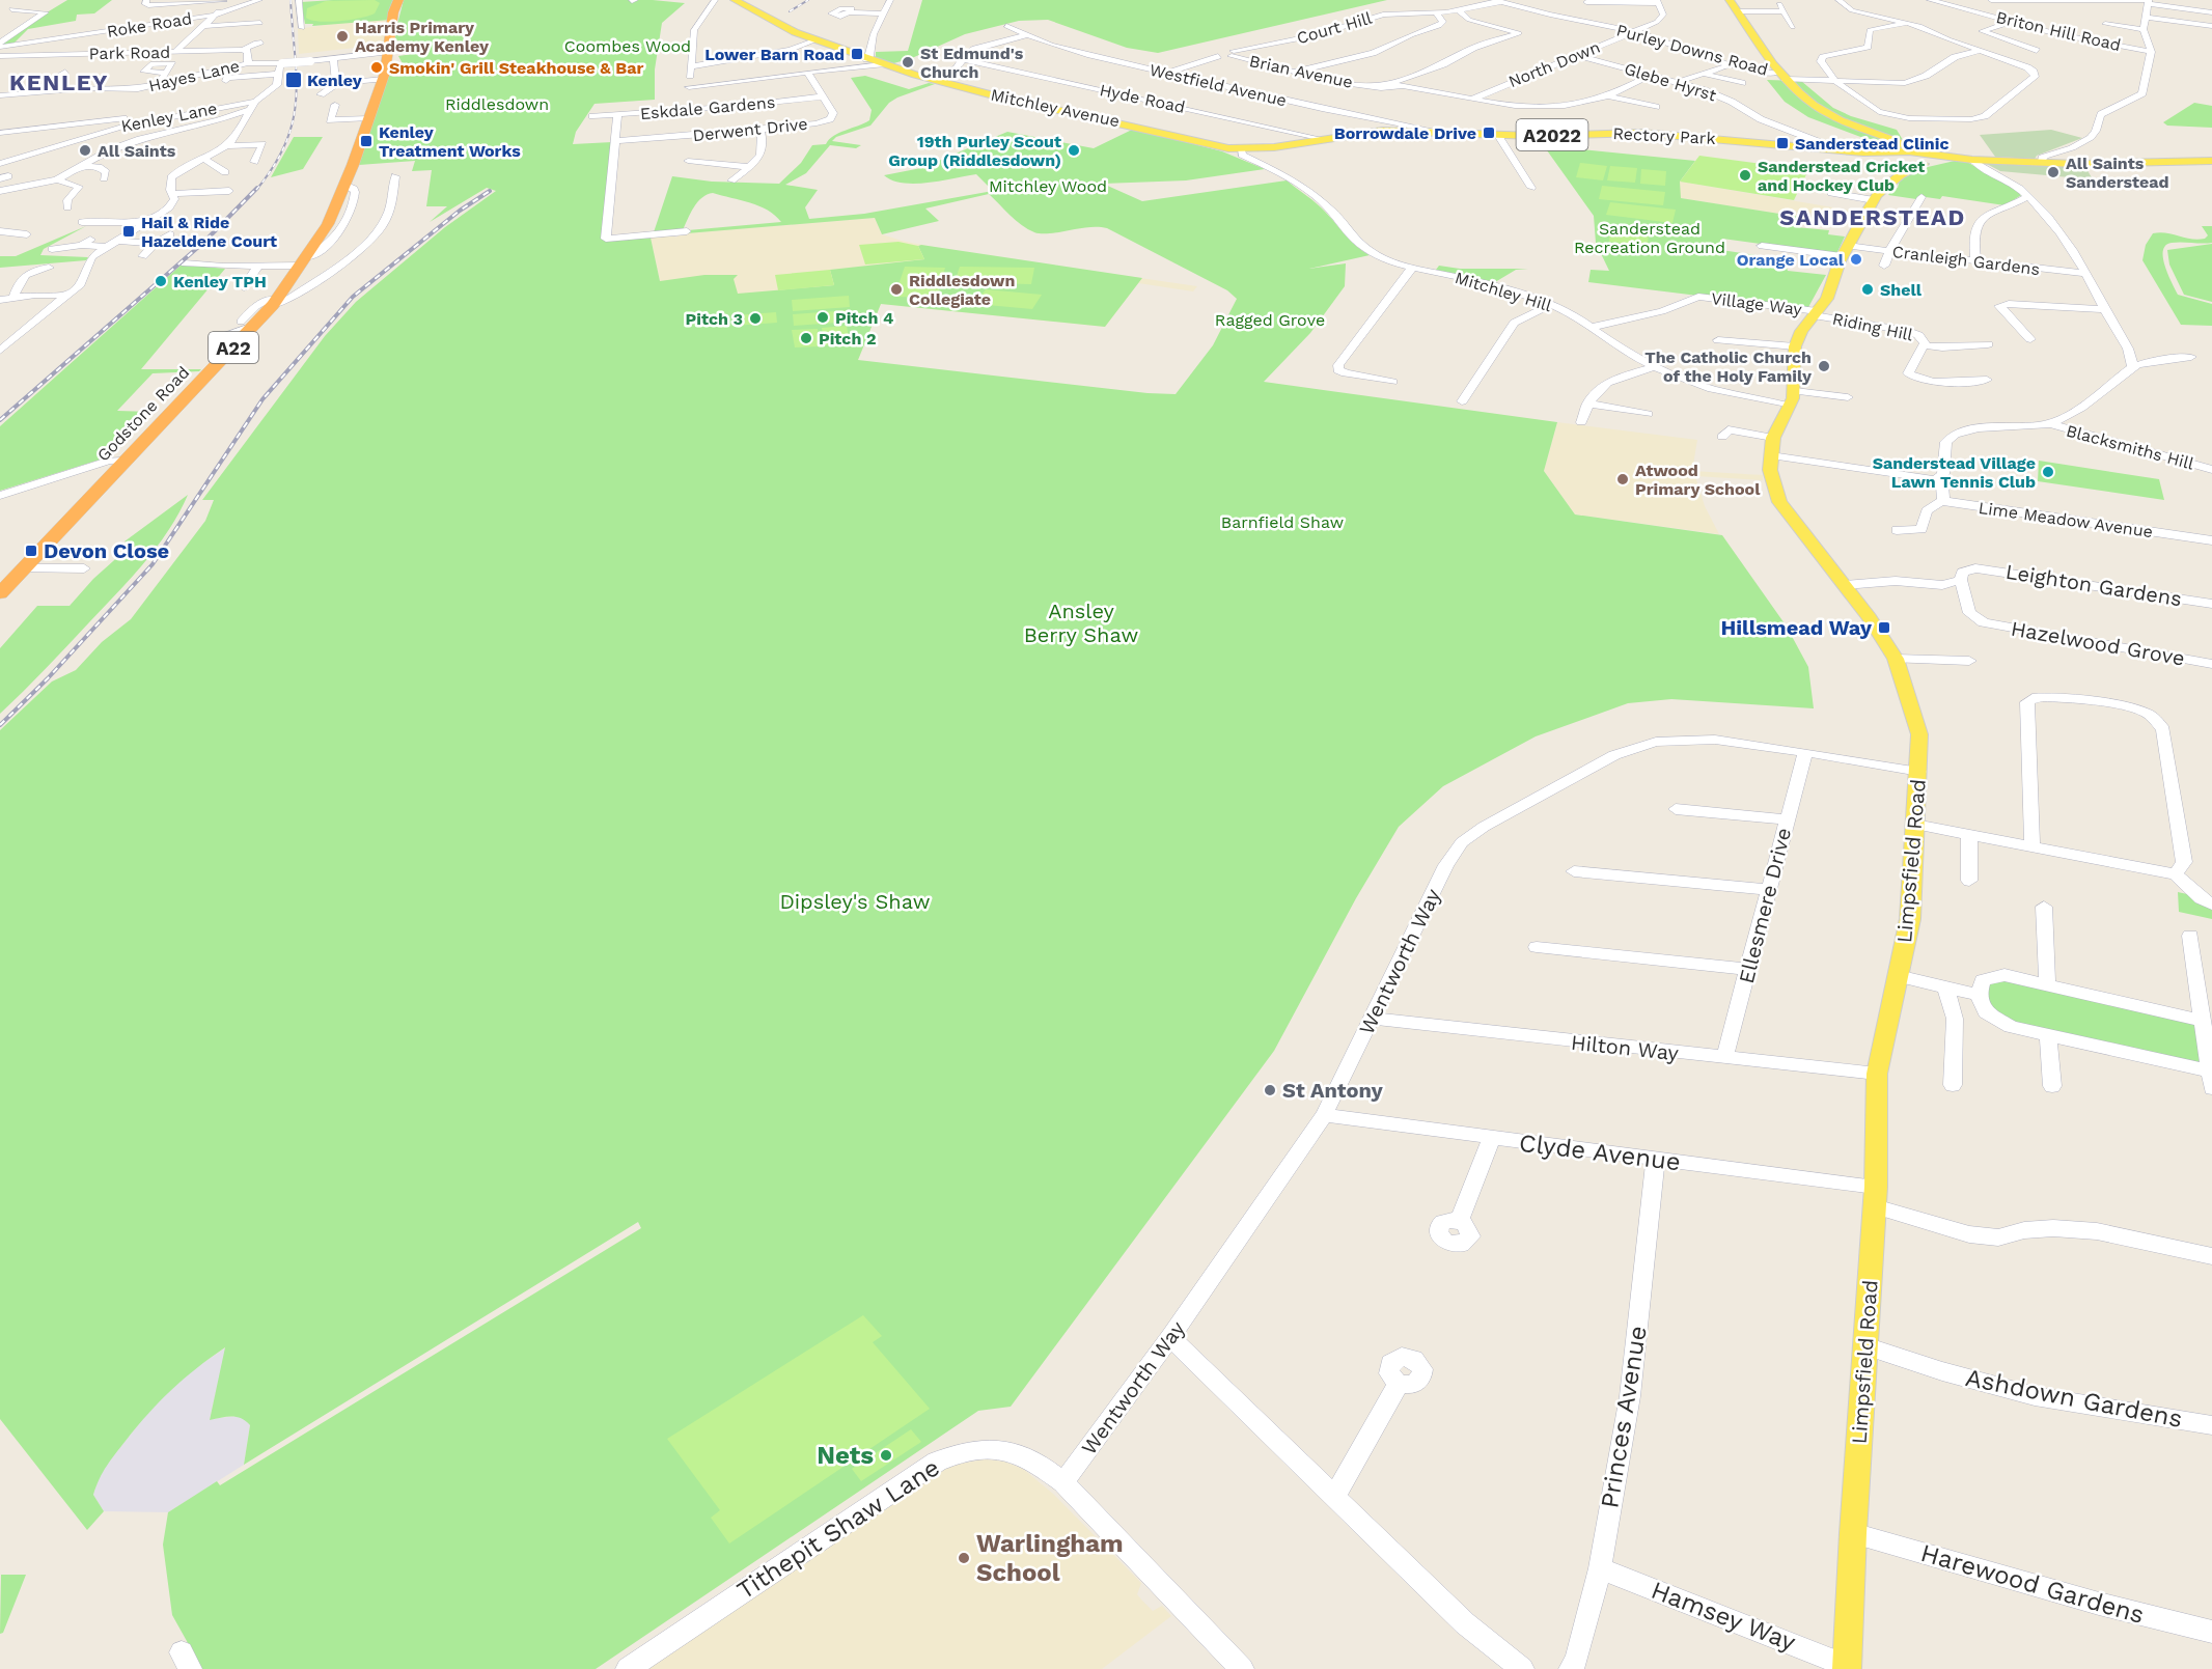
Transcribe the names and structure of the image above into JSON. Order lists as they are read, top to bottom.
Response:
{
  "streets": {
    "highway": ["A22", "Godstone Road"],
    "main road": [
      "Mitchley Avenue",
      "A2022",
      "Rectory Park",
      "Limpsfield Road"
    ],
    "street": [
      "Roke Road",
      "Court Hill",
      "Briton Hill Road",
      "Purley Downs Road",
      "Park Road",
      "North Down",
      "Brian Avenue",
      "Hayes Lane",
      "Glebe Hyrst",
      "Westfield Avenue",
      "Hyde Road",
      "Eskdale Gardens",
      "Kenley Lane",
      "Derwent Drive",
      "Cranleigh Gardens",
      "Mitchley Hill",
      "Village Way",
      "Riding Hill",
      "Blacksmiths Hill",
      "Lime Meadow Avenue",
      "Leighton Gardens",
      "Hazelwood Grove",
      "Ellesmere Drive",
      "Wentworth Way",
      "Hilton Way",
      "Clyde Avenue",
      "Ashdown Gardens",
      "Princes Avenue",
      "Tithepit Shaw Lane",
      "Harewood Gardens",
      "Hamsey Way"
    ]
  },
  "crossings": [
    ["Court Hill", "Purley Downs Road"],
    ["Court Hill", "Brian Avenue"],
    ["Court Hill", "Westfield Avenue"],
    ["Purley Downs Road", "North Down"],
    ["North Down", "Brian Avenue"],
    ["North Down", "Glebe Hyrst"],
    ["Brian Avenue", "Glebe Hyrst"],
    ["Hayes Lane", "Godstone Road"],
    ["Glebe Hyrst", "Rectory Park"],
    ["Westfield Avenue", "Rectory Park"],
    ["Hyde Road", "Rectory Park"],
    ["Eskdale Gardens", "Derwent Drive"],
    ["Mitchley Avenue", "Rectory Park"],
    ["Mitchley Avenue", "Mitchley Hill"],
    ["Rectory Park", "Mitchley Hill"],
    ["Cranleigh Gardens", "Limpsfield Road"],
    ["Mitchley Hill", "Village Way"],
    ["Mitchley Hill", "Limpsfield Road"],
    ["Village Way", "Riding Hill"],
    ["Village Way", "Limpsfield Road"],
    ["Riding Hill", "Limpsfield Road"],
    ["Limpsfield Road", "Wentworth Way"],
    ["Limpsfield Road", "Hilton Way"],
    ["Limpsfield Road", "Clyde Avenue"],
    ["Limpsfield Road", "Ashdown Gardens"],
    ["Limpsfield Road", "Harewood Gardens"],
    ["Limpsfield Road", "Hamsey Way"],
    ["Ellesmere Drive", "Wentworth Way"],
    ["Ellesmere Drive", "Hilton Way"],
    ["Wentworth Way", "Hilton Way"],
    ["Wentworth Way", "Clyde Avenue"],
    ["Wentworth Way", "Tithepit Shaw Lane"],
    ["Clyde Avenue", "Princes Avenue"],
    ["Princes Avenue", "Hamsey Way"]
  ],
  "districts": ["KENLEY", "SANDERSTEAD"],
  "parks": [
    "Coombes Wood",
    "Riddlesdown",
    "Mitchley Wood",
    "Sanderstead Recreation Ground",
    "Ragged Grove",
    "Barnfield Shaw",
    "Ansley Berry Shaw",
    "Dipsley's Shaw"
  ],
  "places": {
    "other": [
      "Harris Primary Academy Kenley",
      "St Edmund's Church",
      "Smokin' Grill Steakhouse & Bar",
      "All Saints",
      "19th Purley Scout Group (Riddlesdown)",
      "All Saints Sanderstead",
      "Sanderstead Cricket and Hockey Club",
      "Orange Local",
      "Kenley TPH",
      "Riddlesdown Collegiate",
      "Shell",
      "Pitch 4",
      "Pitch 3",
      "Pitch 2",
      "The Catholic Church of the Holy Family",
      "Sanderstead Village Lawn Tennis Club",
      "Atwood Primary School",
      "St Antony",
      "Nets",
      "Warlingham School"
    ],
    "transit": [
      "Lower Barn Road",
      "Kenley",
      "Borrowdale Drive",
      "Kenley Treatment Works",
      "Sanderstead Clinic",
      "Hail & Ride Hazeldene Court",
      "Devon Close",
      "Hillsmead Way"
    ]
  }
}
